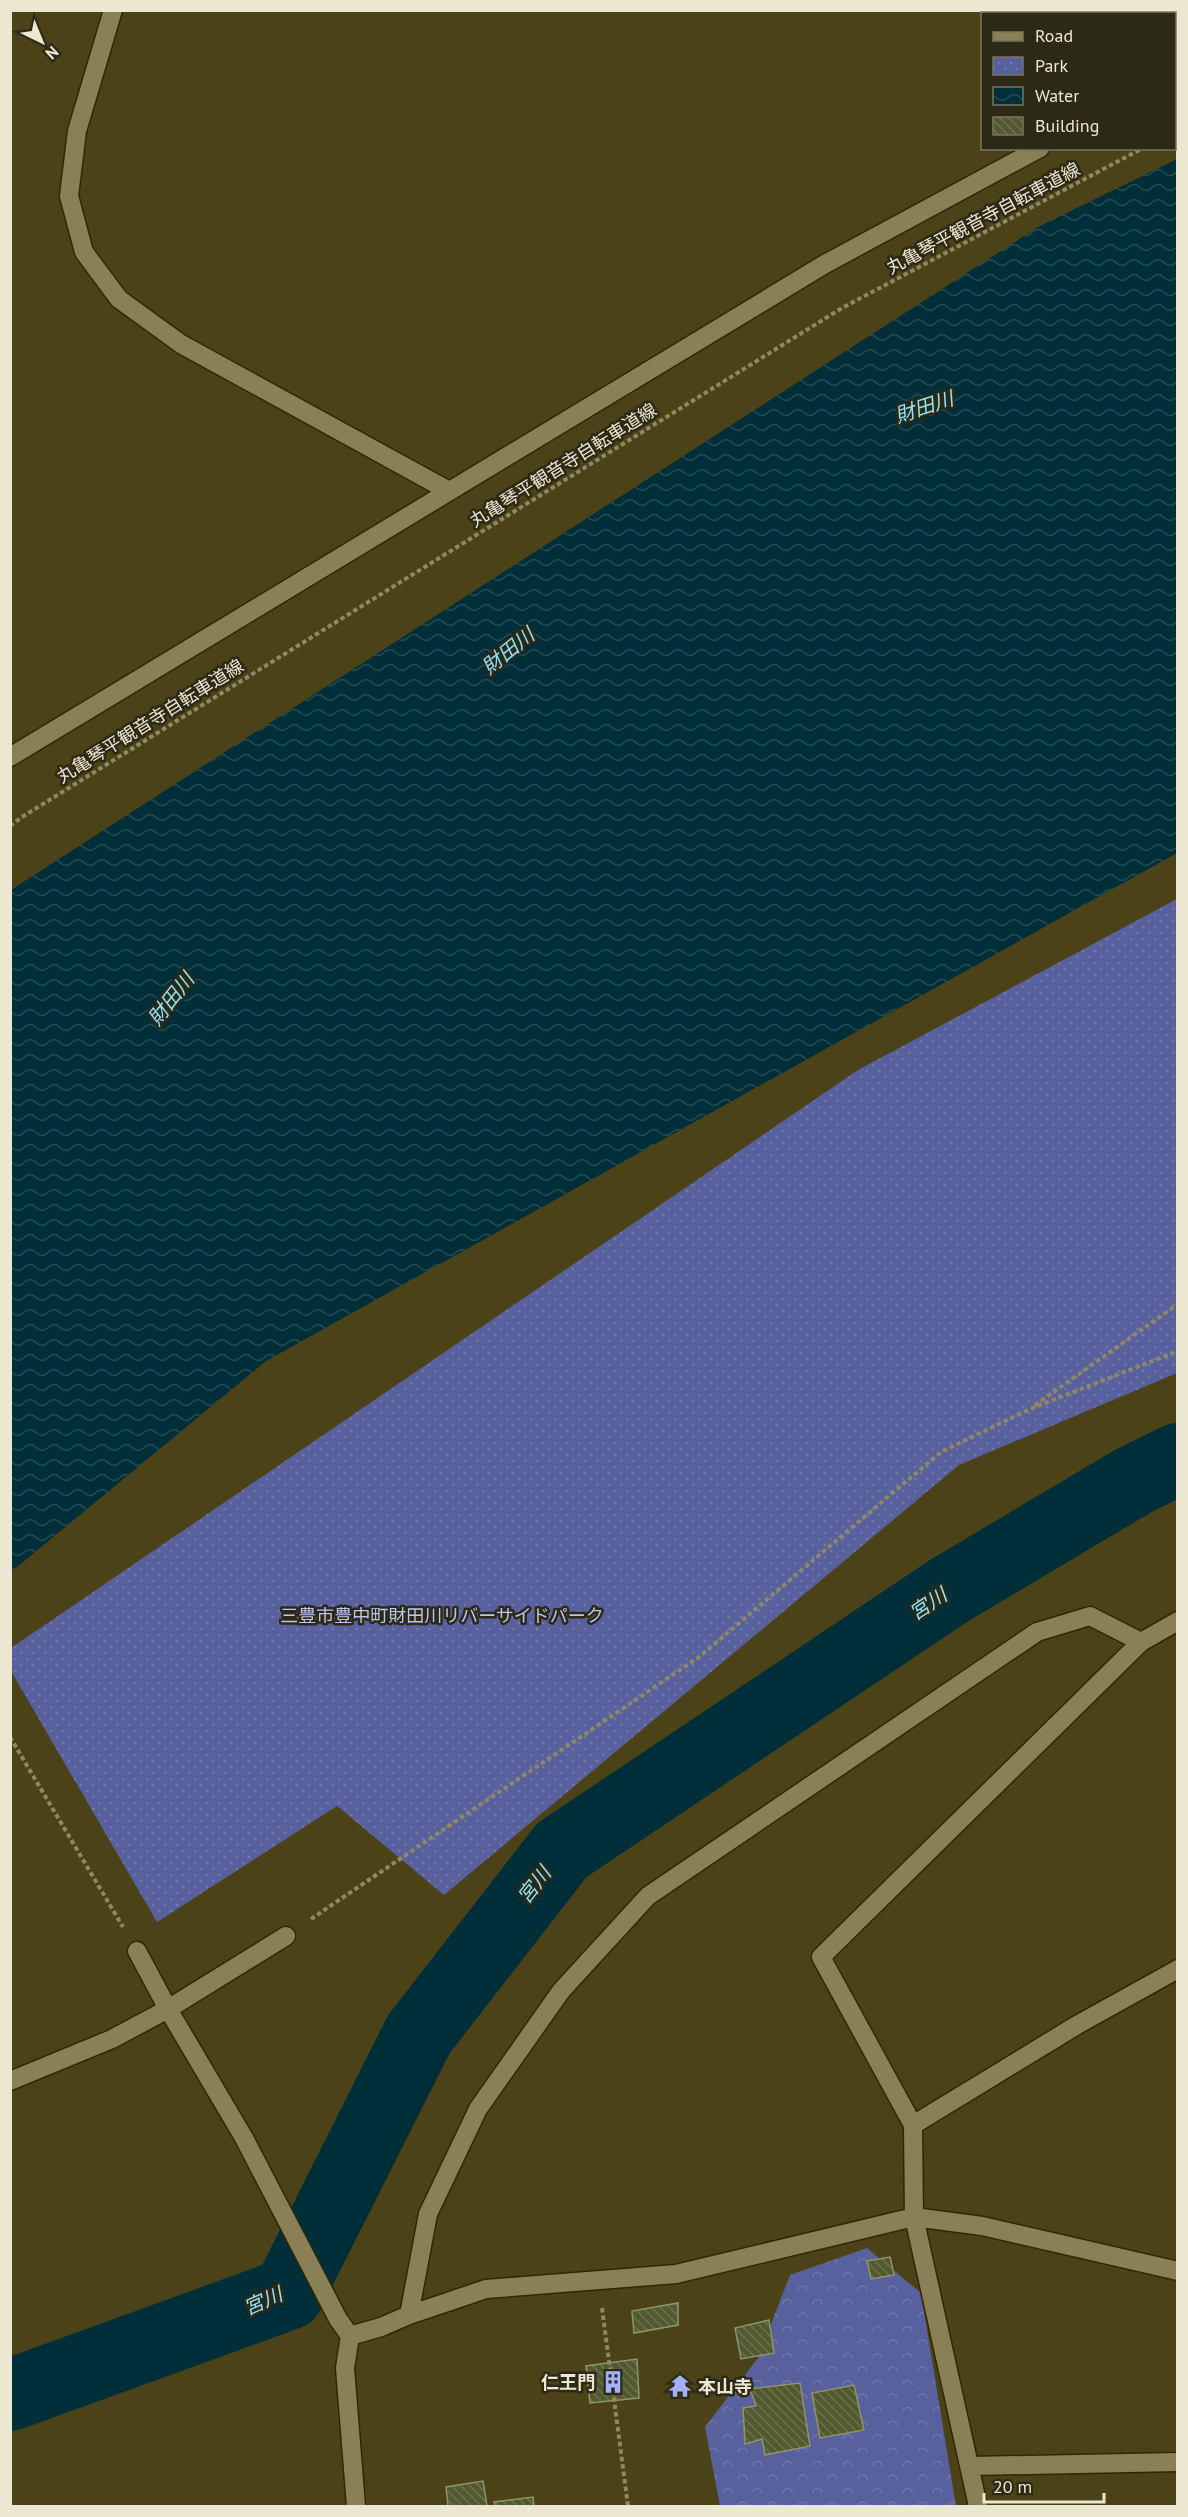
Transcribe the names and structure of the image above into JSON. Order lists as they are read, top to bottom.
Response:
{
  "streets": {
    "path": ["丸亀琴平観音寺自転車道線"]
  },
  "water": ["財田川", "宮川"],
  "parks": ["三豊市豊中町財田川リバーサイドパーク"],
  "places": {
    "building": ["仁王門"],
    "temple": ["本山寺"]
  },
  "legend": [
    "Road",
    "Park",
    "Water",
    "Building"
  ],
  "scale_bar": "20 m",
  "north": "bottom right"
}
